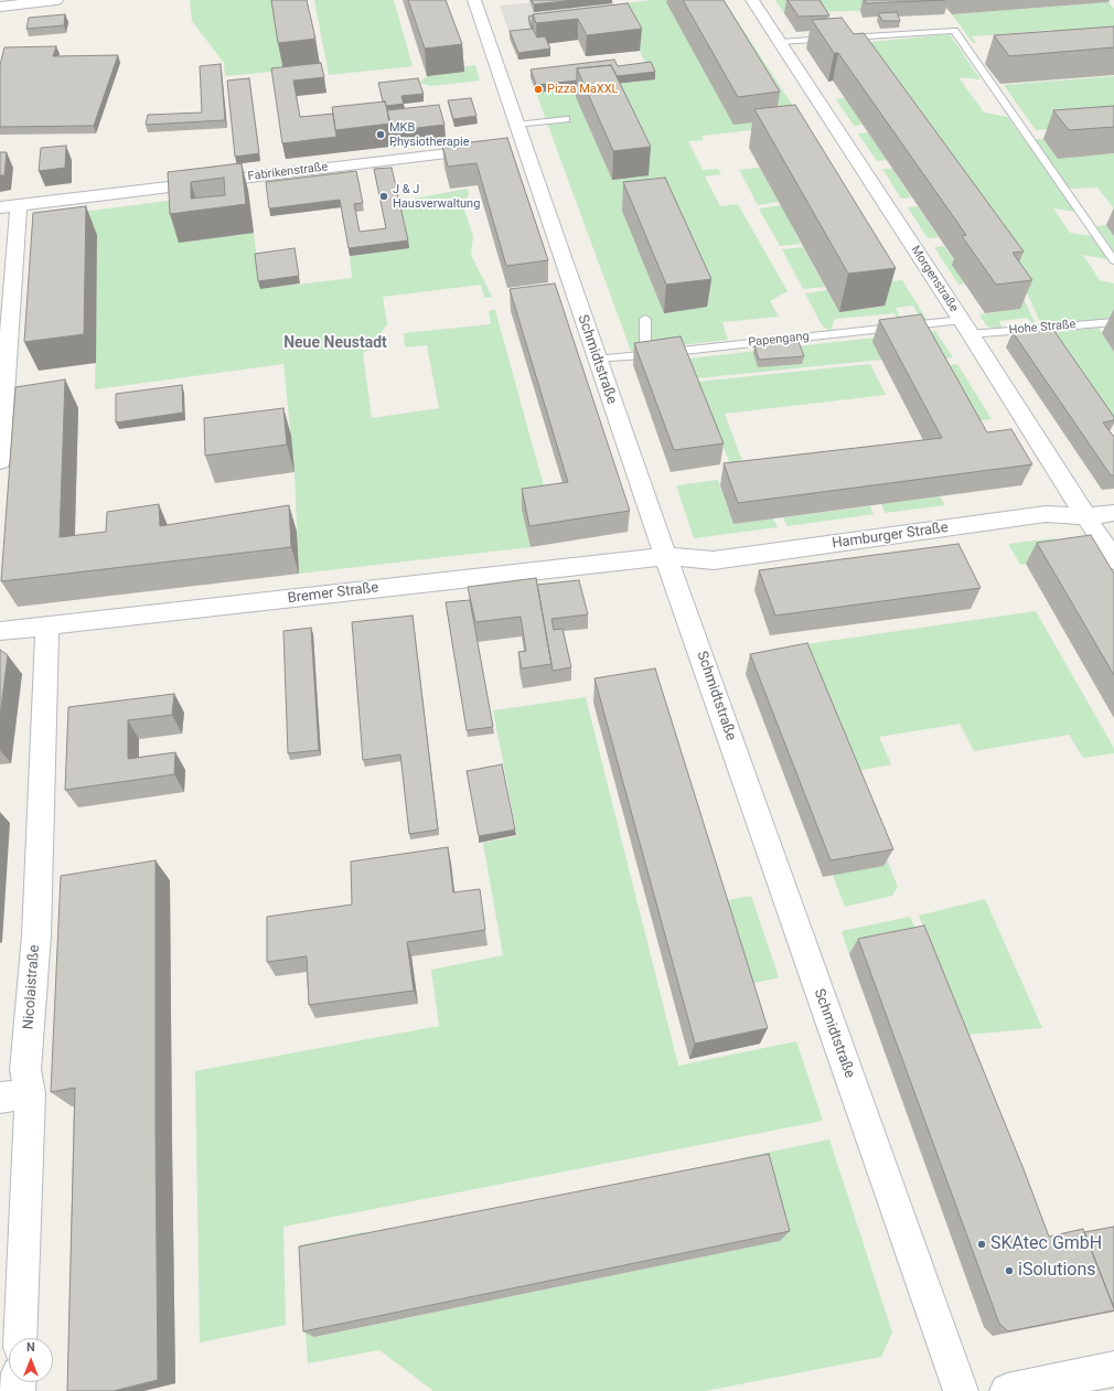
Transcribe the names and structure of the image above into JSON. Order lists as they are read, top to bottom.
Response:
{
  "streets": {
    "street": [
      "Fabrikenstraße",
      "Morgenstraße",
      "Schmidtstraße",
      "Hamburger Straße",
      "Bremer Straße",
      "Nicolaistraße"
    ],
    "lane": ["Hohe Straße", "Papengang"]
  },
  "crossings": [
    ["Morgenstraße", "Hohe Straße"],
    ["Morgenstraße", "Papengang"],
    ["Morgenstraße", "Hamburger Straße"],
    ["Hohe Straße", "Papengang"],
    ["Papengang", "Schmidtstraße"],
    ["Schmidtstraße", "Hamburger Straße"],
    ["Schmidtstraße", "Bremer Straße"],
    ["Hamburger Straße", "Bremer Straße"],
    ["Bremer Straße", "Nicolaistraße"]
  ],
  "districts": ["Neue Neustadt"],
  "places": [
    "Pizza MaXXL",
    "MKB Physiotherapie",
    "J & J Hausverwaltung",
    "SKAtec GmbH",
    "iSolutions"
  ],
  "north": "top"
}
